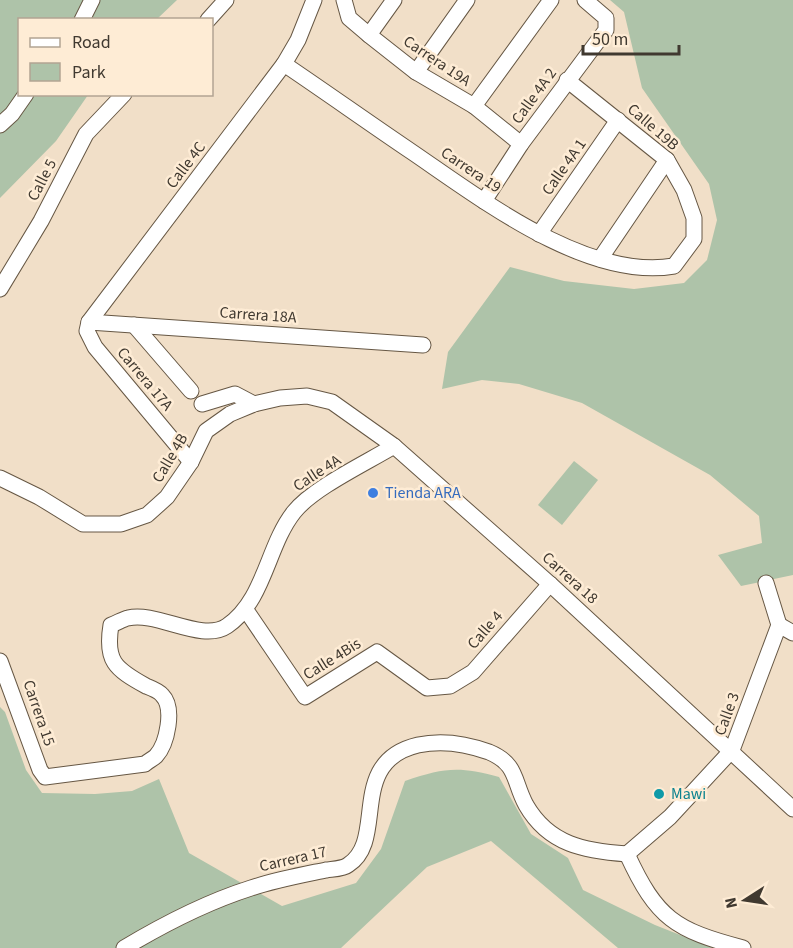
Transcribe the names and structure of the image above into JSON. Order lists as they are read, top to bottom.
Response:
{
  "streets": {
    "street": [
      "Carrera 19A",
      "Calle 4A 2",
      "Calle 19B",
      "Calle 4C",
      "Calle 4A 1",
      "Carrera 19",
      "Calle 5",
      "Carrera 18A",
      "Carrera 17A",
      "Calle 4B",
      "Calle 4A",
      "Carrera 18",
      "Calle 4",
      "Calle 4Bis",
      "Carrera 15",
      "Calle 3",
      "Carrera 17"
    ]
  },
  "crossings": [
    ["Carrera 19A", "Calle 4A 2"],
    ["Calle 4A 2", "Calle 19B"],
    ["Calle 4A 2", "Carrera 19"],
    ["Calle 19B", "Calle 4A 1"],
    ["Calle 19B", "Carrera 19"],
    ["Calle 4C", "Carrera 19"],
    ["Calle 4C", "Carrera 18A"],
    ["Calle 4C", "Carrera 17A"],
    ["Calle 4A 1", "Carrera 19"],
    ["Carrera 18A", "Carrera 17A"],
    ["Carrera 17A", "Calle 4B"],
    ["Calle 4B", "Carrera 18"],
    ["Calle 4A", "Carrera 18"],
    ["Calle 4A", "Calle 4Bis"],
    ["Calle 4A", "Carrera 15"],
    ["Carrera 18", "Calle 4"],
    ["Carrera 18", "Calle 3"],
    ["Calle 4", "Calle 4Bis"],
    ["Calle 4Bis", "Carrera 15"],
    ["Calle 3", "Carrera 17"]
  ],
  "places": ["Tienda ARA", "Mawi"],
  "legend": ["Road", "Park"],
  "scale_bar": "50 m",
  "north": "left"
}
